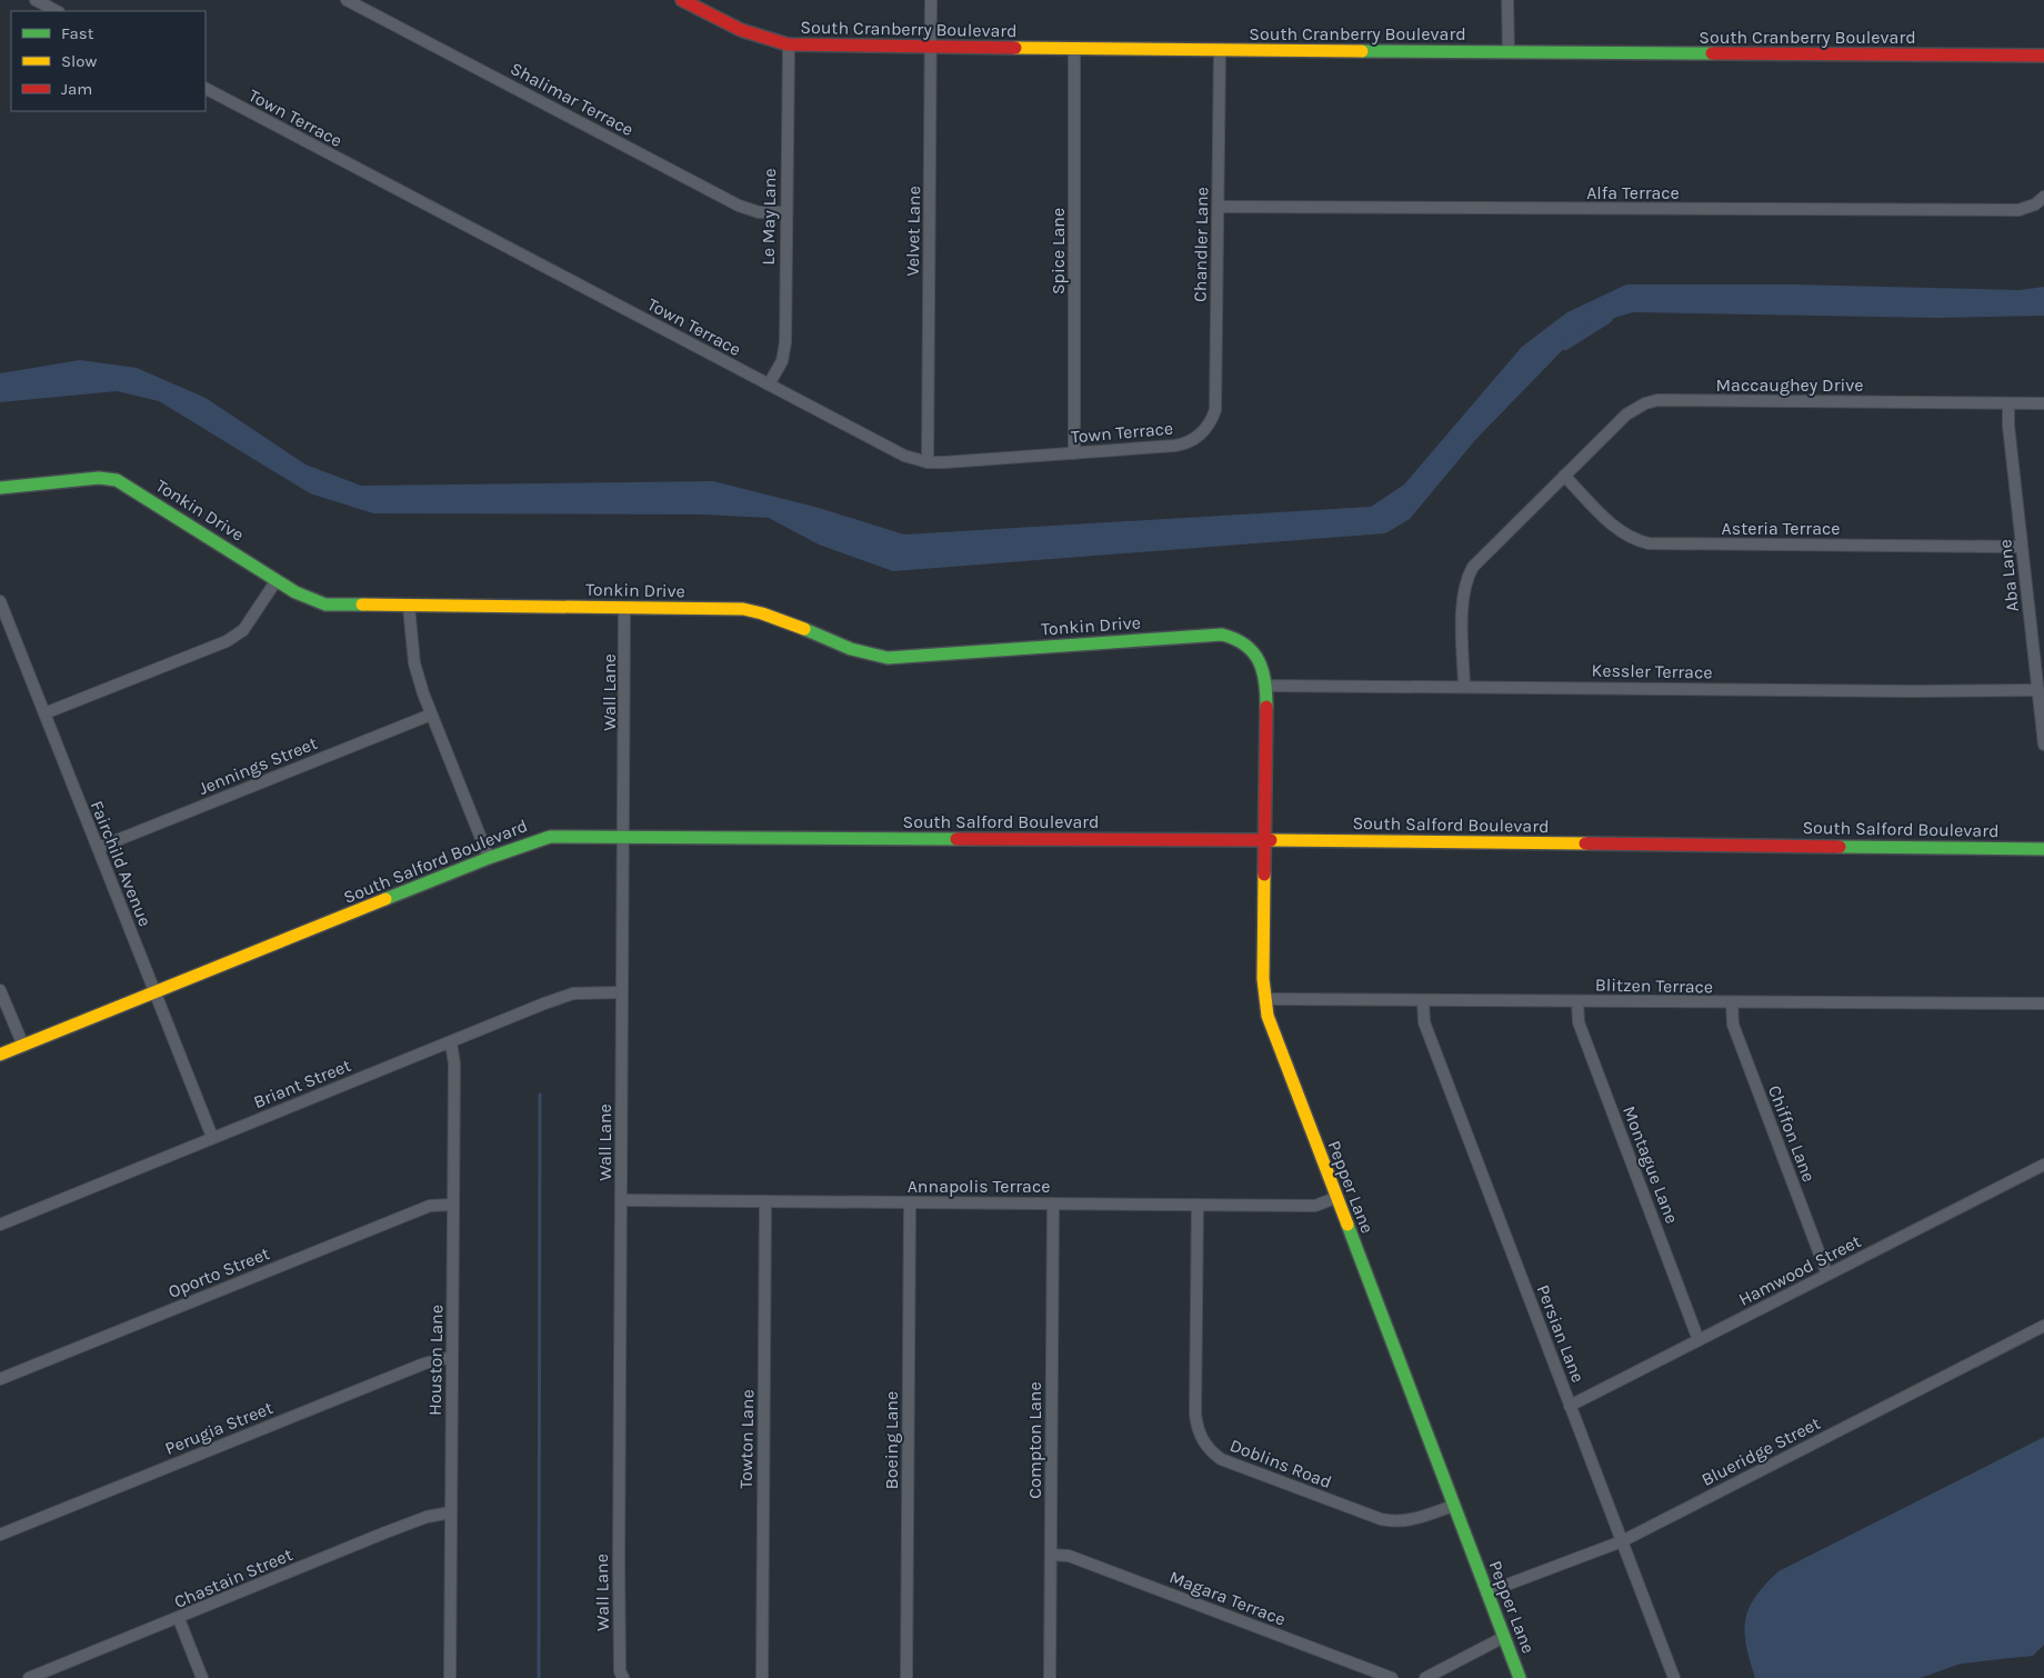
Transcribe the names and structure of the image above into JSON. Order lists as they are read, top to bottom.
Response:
{
  "streets": {
    "street": [
      "South Cranberry Boulevard",
      "Shalimar Terrace",
      "Town Terrace",
      "Alfa Terrace",
      "Le May Lane",
      "Velvet Lane",
      "Chandler Lane",
      "Spice Lane",
      "Maccaughey Drive",
      "Tonkin Drive",
      "Asteria Terrace",
      "Aba Lane",
      "Kessler Terrace",
      "Wall Lane",
      "Jennings Street",
      "South Salford Boulevard",
      "Fairchild Avenue",
      "Blitzen Terrace",
      "Briant Street",
      "Chiffon Lane",
      "Montague Lane",
      "Annapolis Terrace",
      "Pepper Lane",
      "Hamwood Street",
      "Oporto Street",
      "Persian Lane",
      "Houston Lane",
      "Perugia Street",
      "Towton Lane",
      "Boeing Lane",
      "Compton Lane",
      "Blueridge Street",
      "Doblins Road",
      "Chastain Street",
      "Magara Terrace"
    ]
  },
  "crossings": [
    ["South Cranberry Boulevard", "Le May Lane"],
    ["South Cranberry Boulevard", "Velvet Lane"],
    ["South Cranberry Boulevard", "Chandler Lane"],
    ["South Cranberry Boulevard", "Spice Lane"],
    ["Shalimar Terrace", "Le May Lane"],
    ["Town Terrace", "Le May Lane"],
    ["Town Terrace", "Velvet Lane"],
    ["Town Terrace", "Chandler Lane"],
    ["Town Terrace", "Spice Lane"],
    ["Alfa Terrace", "Chandler Lane"],
    ["Maccaughey Drive", "Asteria Terrace"],
    ["Maccaughey Drive", "Aba Lane"],
    ["Maccaughey Drive", "Kessler Terrace"],
    ["Tonkin Drive", "Kessler Terrace"],
    ["Tonkin Drive", "Wall Lane"],
    ["Tonkin Drive", "Pepper Lane"],
    ["Asteria Terrace", "Aba Lane"],
    ["Aba Lane", "Kessler Terrace"],
    ["Kessler Terrace", "Pepper Lane"],
    ["Wall Lane", "South Salford Boulevard"],
    ["Wall Lane", "Briant Street"],
    ["Wall Lane", "Annapolis Terrace"],
    ["Jennings Street", "Fairchild Avenue"],
    ["South Salford Boulevard", "Fairchild Avenue"],
    ["South Salford Boulevard", "Pepper Lane"],
    ["Fairchild Avenue", "Briant Street"],
    ["Blitzen Terrace", "Chiffon Lane"],
    ["Blitzen Terrace", "Montague Lane"],
    ["Blitzen Terrace", "Pepper Lane"],
    ["Blitzen Terrace", "Persian Lane"],
    ["Briant Street", "Houston Lane"],
    ["Chiffon Lane", "Hamwood Street"],
    ["Montague Lane", "Hamwood Street"],
    ["Annapolis Terrace", "Pepper Lane"],
    ["Annapolis Terrace", "Towton Lane"],
    ["Annapolis Terrace", "Boeing Lane"],
    ["Annapolis Terrace", "Compton Lane"],
    ["Annapolis Terrace", "Doblins Road"],
    ["Pepper Lane", "Blueridge Street"],
    ["Pepper Lane", "Doblins Road"],
    ["Hamwood Street", "Persian Lane"],
    ["Oporto Street", "Houston Lane"],
    ["Persian Lane", "Blueridge Street"],
    ["Houston Lane", "Perugia Street"],
    ["Houston Lane", "Chastain Street"],
    ["Compton Lane", "Magara Terrace"]
  ],
  "legend": ["Fast", "Slow", "Jam"]
}
